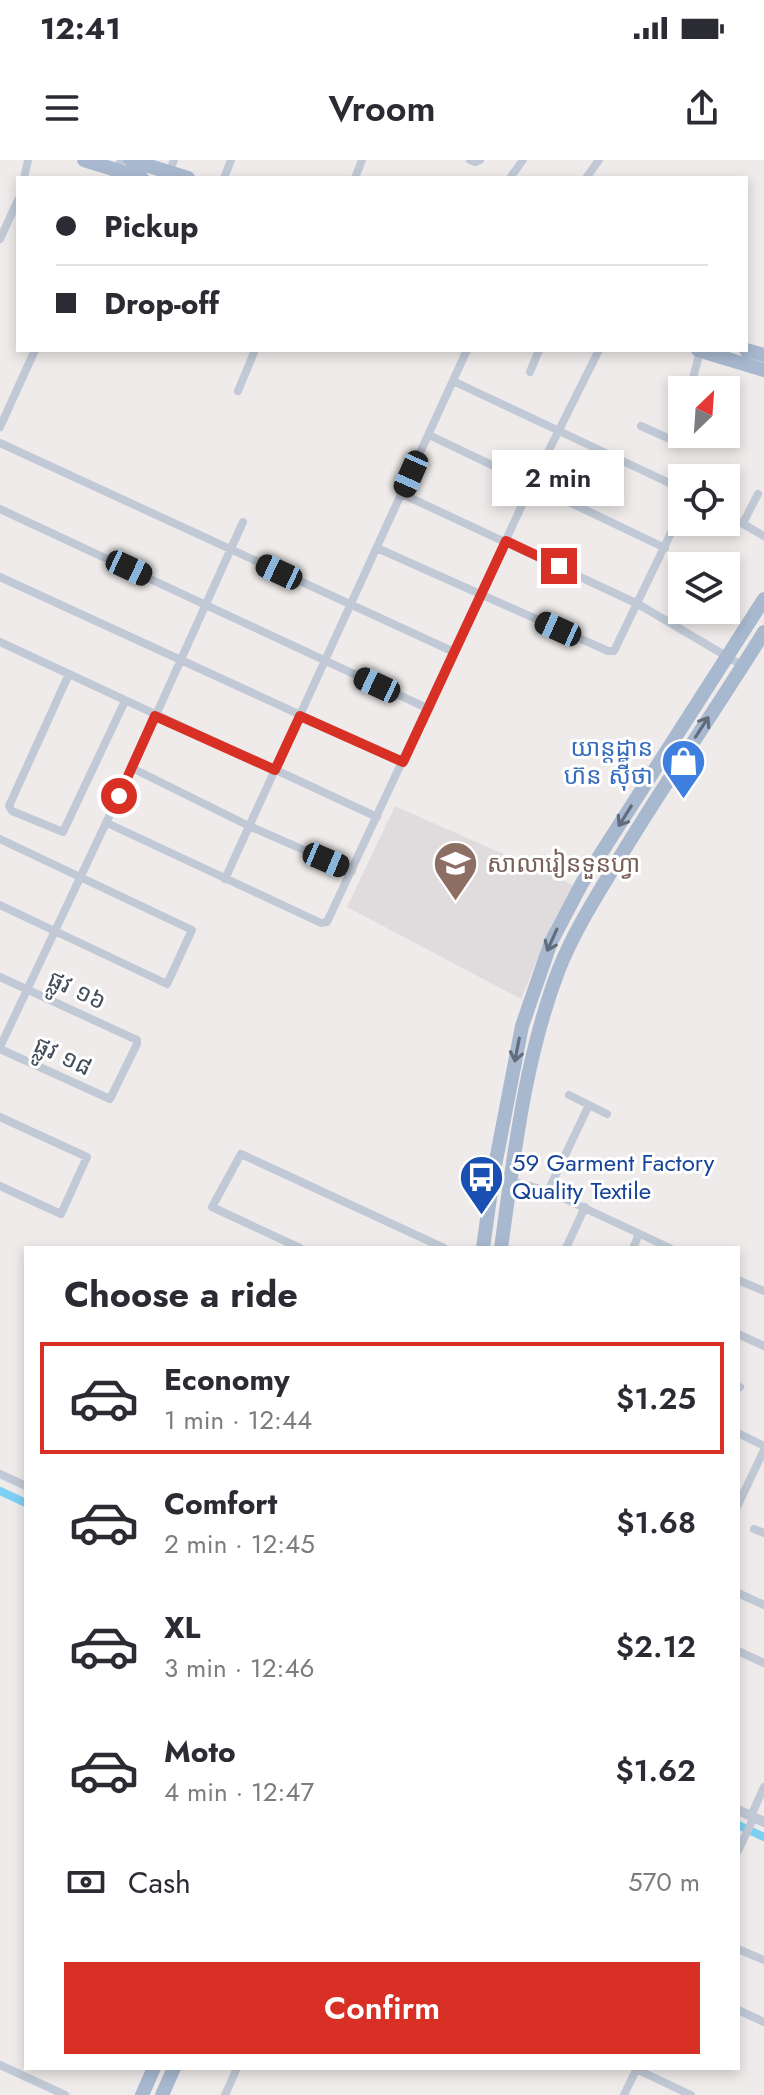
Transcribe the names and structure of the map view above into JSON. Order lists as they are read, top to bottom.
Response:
{
  "streets": {
    "street": ["ផ្លូវ ១៦", "ផ្លូវ ១៨"]
  },
  "crossings": [
    ["ផ្លូវ ១៦", "ផ្លូវ ១៨"]
  ],
  "places": {
    "shop": ["យាន្ដដ្ឋាន ហ៊ន ស៊ីថា"],
    "school or university": ["សាលារៀនទួនហ្វា"],
    "bus stop": ["59 Garment Factory Quality Textile"]
  },
  "north": "top right",
  "page": {
    "status": "12:41",
    "header": "Vroom",
    "banner": ["Pickup", "Drop-off"],
    "bubble": "2 min",
    "heading": "Choose a ride",
    "list": [
      {
        "name": "Economy",
        "note": "1 min · 12:44",
        "value": "$1.25"
      },
      {
        "name": "Comfort",
        "note": "2 min · 12:45",
        "value": "$1.68"
      },
      {
        "name": "XL",
        "note": "3 min · 12:46",
        "value": "$2.12"
      },
      {
        "name": "Moto",
        "note": "4 min · 12:47",
        "value": "$1.62"
      }
    ],
    "pay": ["Cash", "570 m"],
    "buttons": "Confirm"
  }
}
